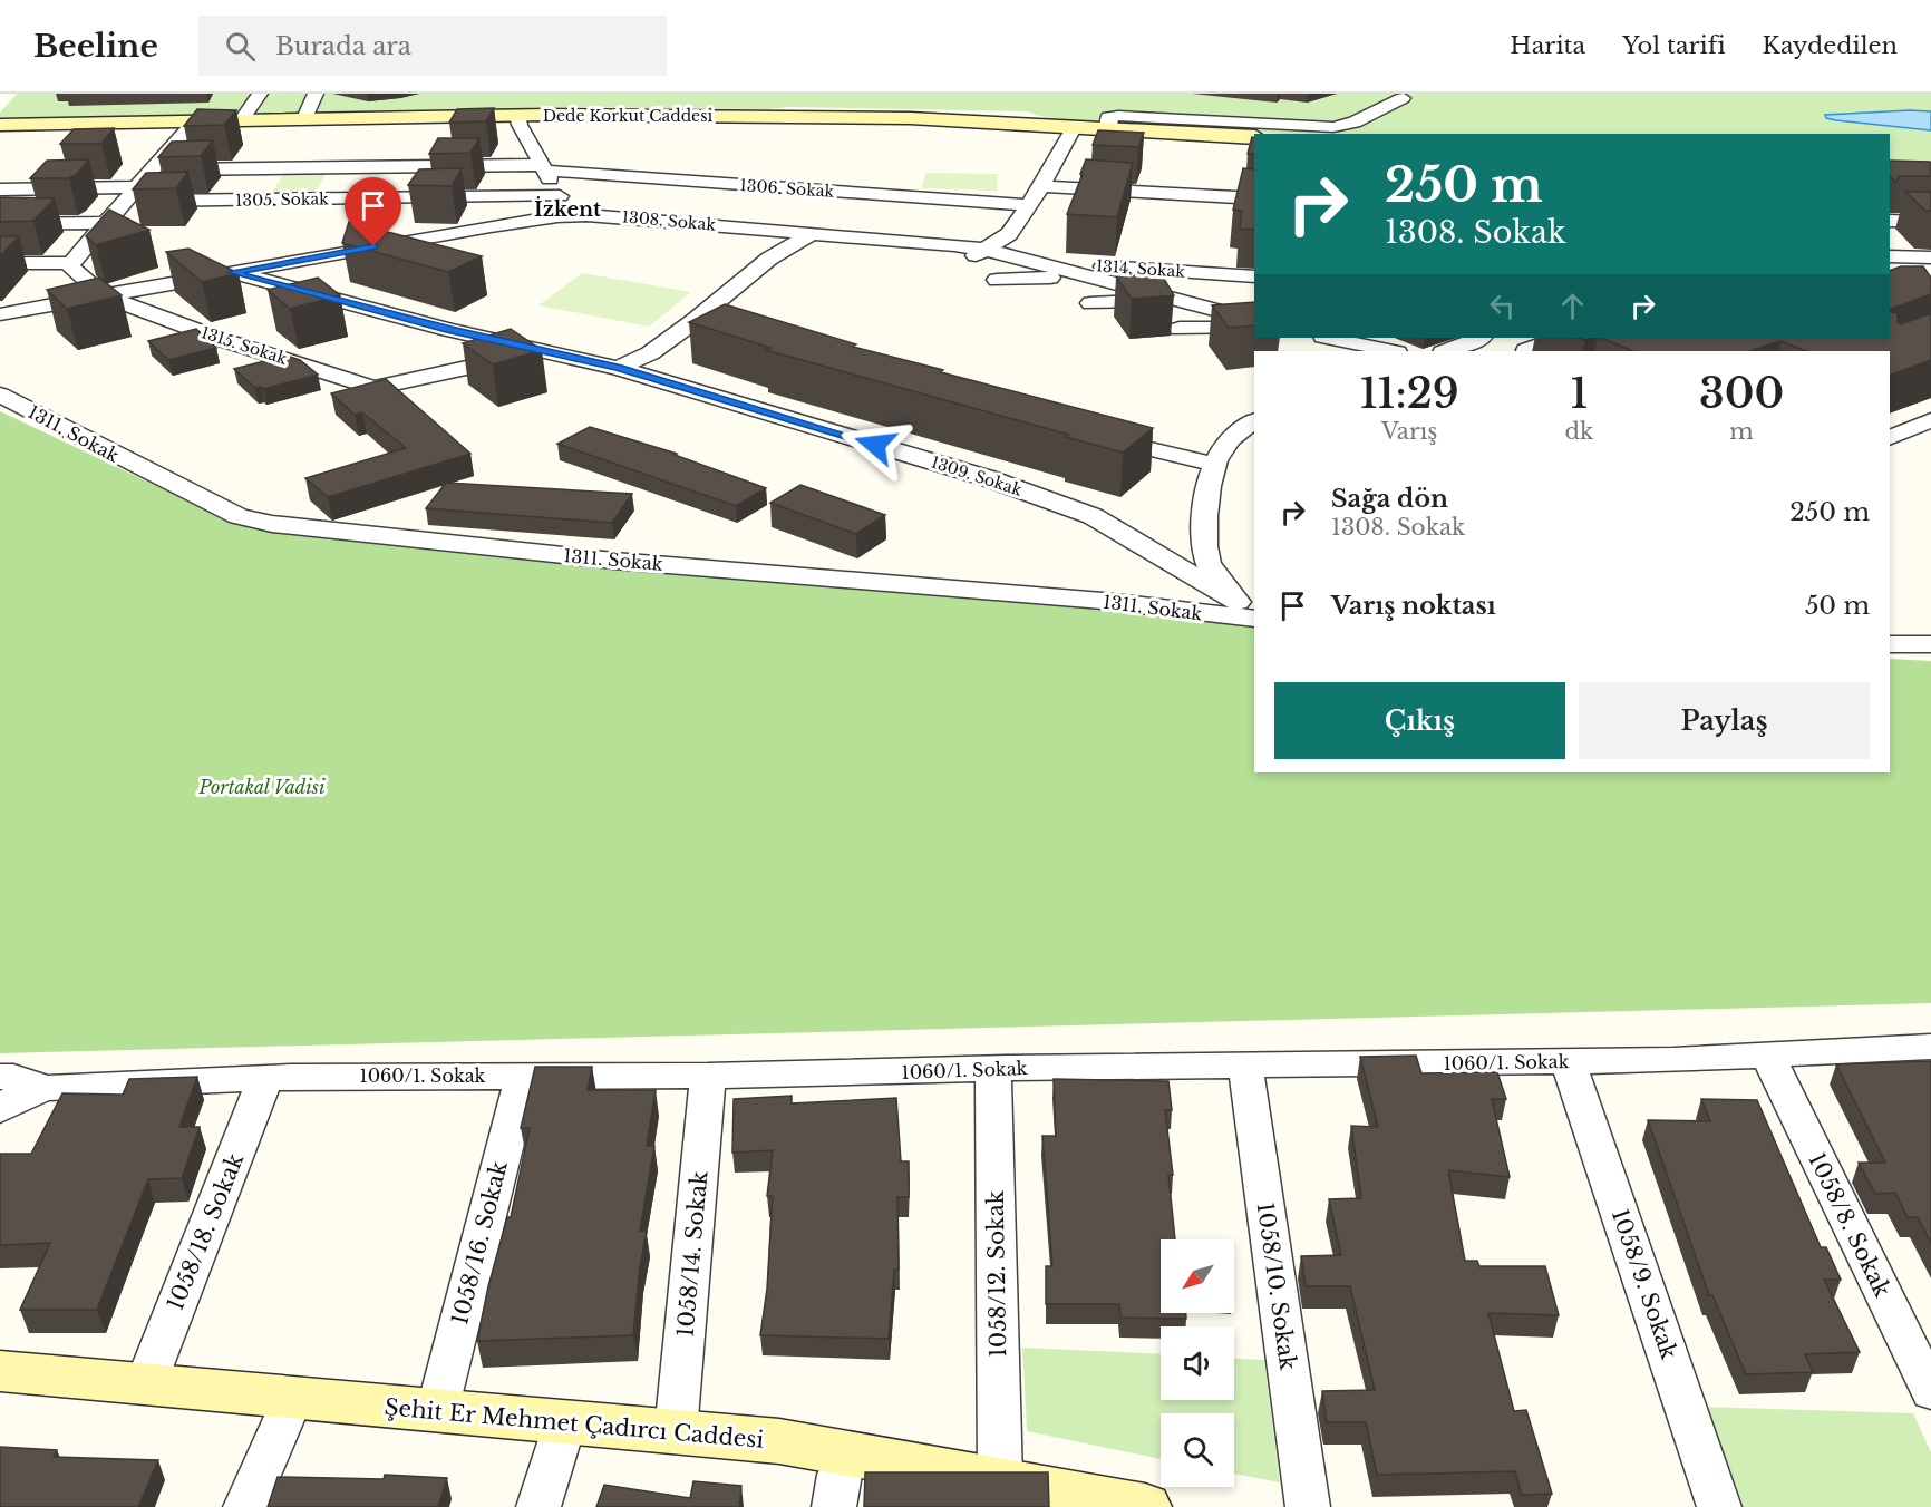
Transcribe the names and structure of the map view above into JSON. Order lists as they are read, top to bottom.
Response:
{
  "streets": {
    "main road": ["Dede Korkut Caddesi", "Şehit Er Mehmet Çadırcı Caddesi"],
    "street": [
      "1306. Sokak",
      "1305. Sokak",
      "1308. Sokak",
      "1314. Sokak",
      "1315. Sokak",
      "1311. Sokak",
      "1309. Sokak",
      "1060/1. Sokak",
      "1058/8. Sokak",
      "1058/18. Sokak",
      "1058/16. Sokak",
      "1058/14. Sokak",
      "1058/12. Sokak",
      "1058/9. Sokak",
      "1058/10. Sokak"
    ]
  },
  "crossings": [
    ["1308. Sokak", "1314. Sokak"],
    ["1308. Sokak", "1315. Sokak"],
    ["1308. Sokak", "1309. Sokak"],
    ["1315. Sokak", "1309. Sokak"],
    ["1311. Sokak", "1309. Sokak"],
    ["1060/1. Sokak", "1058/8. Sokak"],
    ["1060/1. Sokak", "1058/18. Sokak"],
    ["1060/1. Sokak", "1058/16. Sokak"],
    ["1060/1. Sokak", "1058/14. Sokak"],
    ["1060/1. Sokak", "1058/12. Sokak"],
    ["1060/1. Sokak", "1058/9. Sokak"],
    ["1060/1. Sokak", "1058/10. Sokak"],
    ["1058/18. Sokak", "Şehit Er Mehmet Çadırcı Caddesi"],
    ["1058/16. Sokak", "Şehit Er Mehmet Çadırcı Caddesi"],
    ["1058/14. Sokak", "Şehit Er Mehmet Çadırcı Caddesi"],
    ["1058/12. Sokak", "Şehit Er Mehmet Çadırcı Caddesi"]
  ],
  "districts": ["İzkent"],
  "parks": ["Portakal Vadisi"],
  "north": "bottom left",
  "page": {
    "header": "Beeline",
    "search": "Burada ara",
    "nav": ["Harita", "Yol tarifi", "Kaydedilen"],
    "turn": ["250 m", "1308. Sokak"],
    "eta": [
      "11:29",
      "Varış",
      "1",
      "dk",
      "300",
      "m"
    ],
    "list": [
      {
        "name": "Sağa dön",
        "note": "1308. Sokak",
        "value": "250 m"
      },
      {
        "name": "Varış noktası",
        "value": "50 m"
      }
    ],
    "buttons": ["Çıkış", "Paylaş"]
  }
}
